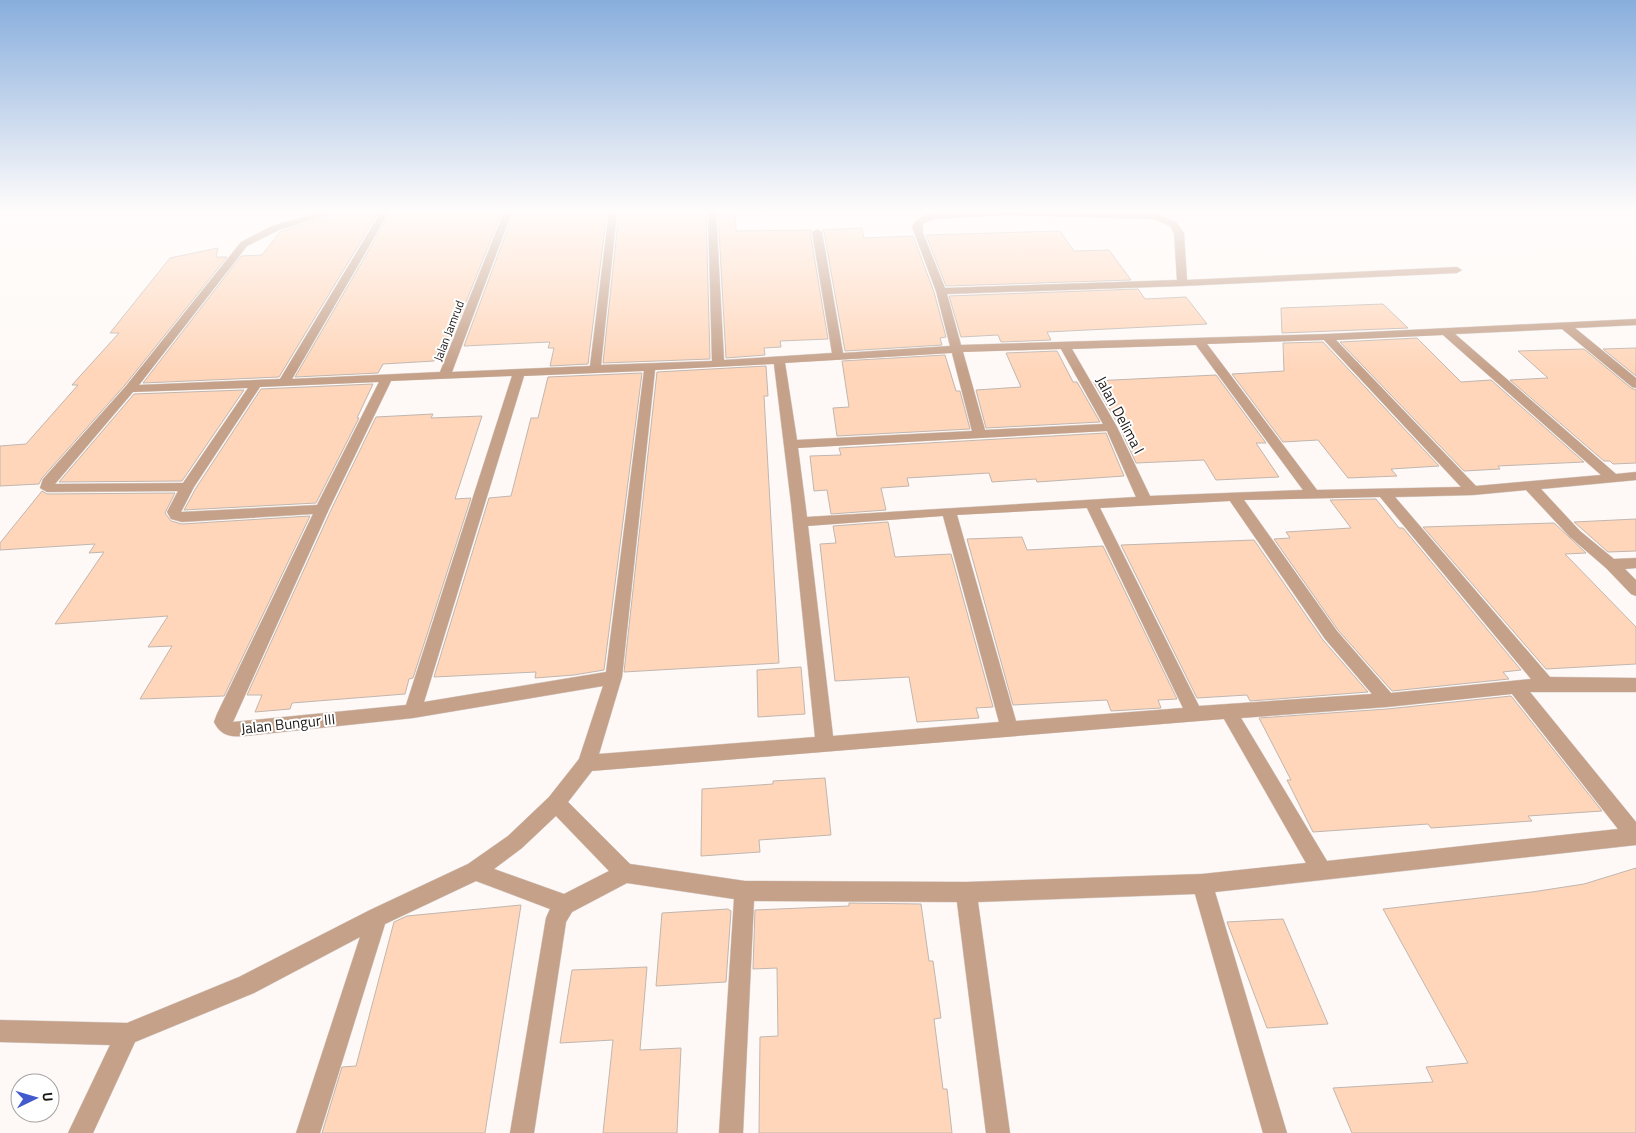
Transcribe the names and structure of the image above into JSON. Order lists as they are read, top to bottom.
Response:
{
  "streets": {
    "street": ["Jalan Jamrud", "Jalan Delima I", "Jalan Bungur III"]
  },
  "north": "right"
}
